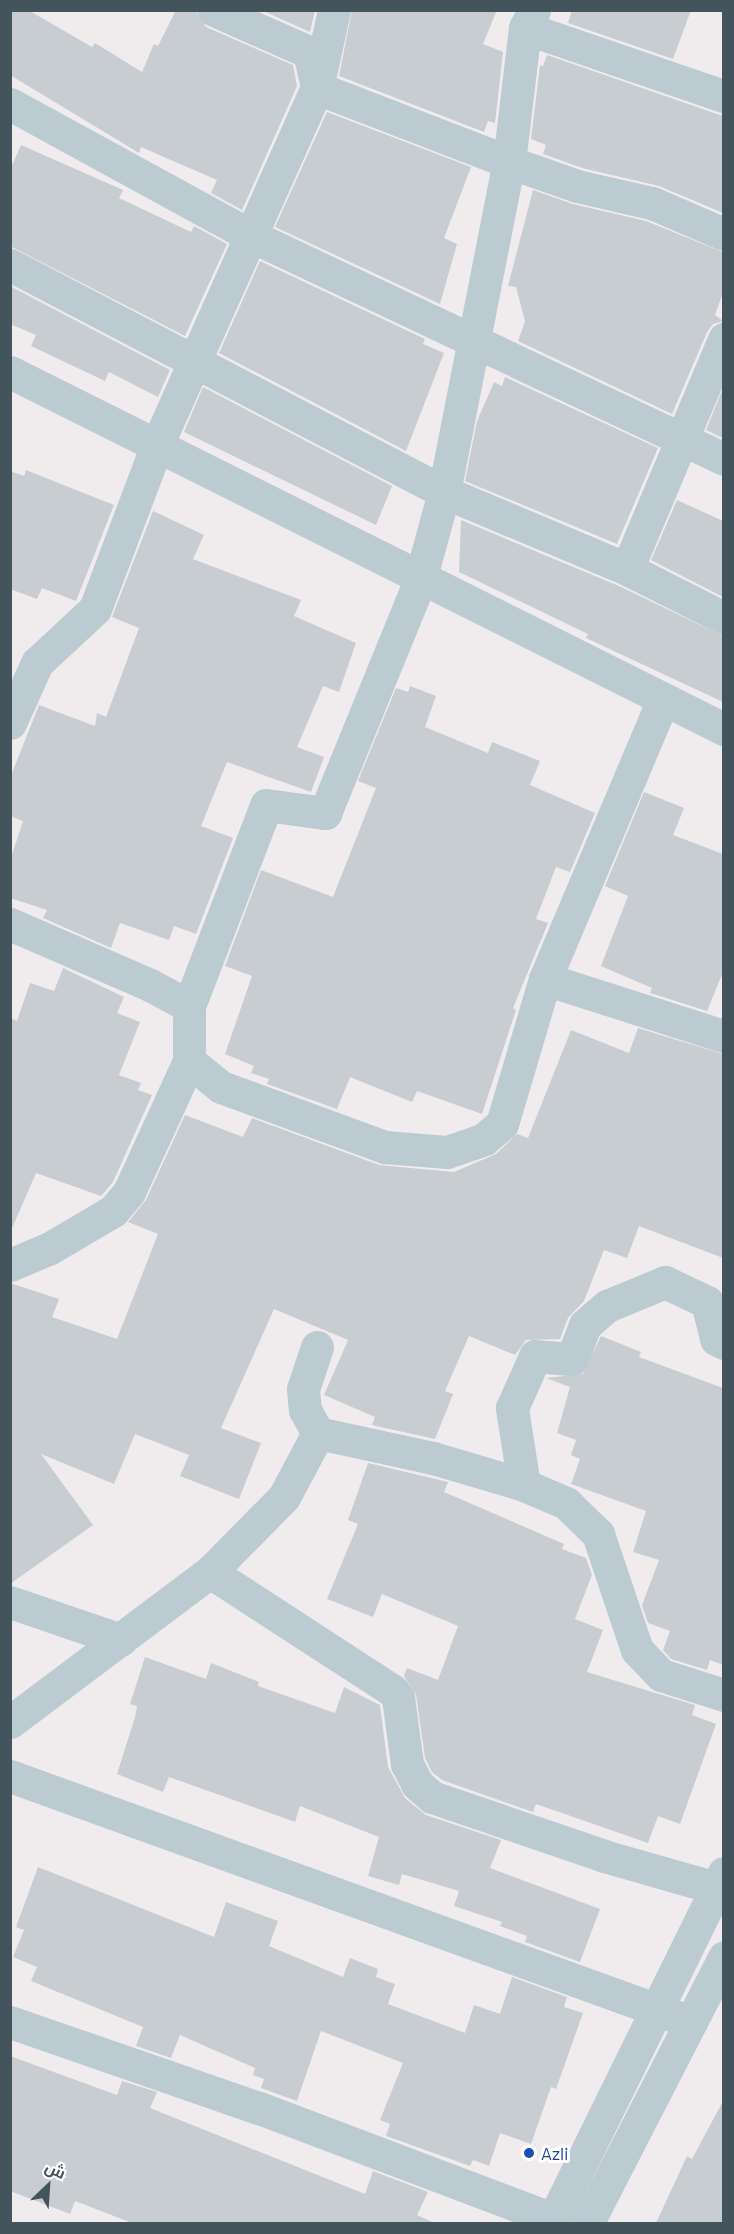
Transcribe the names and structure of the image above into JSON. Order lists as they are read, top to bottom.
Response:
{
  "places": ["Azli"],
  "north": "top right"
}
